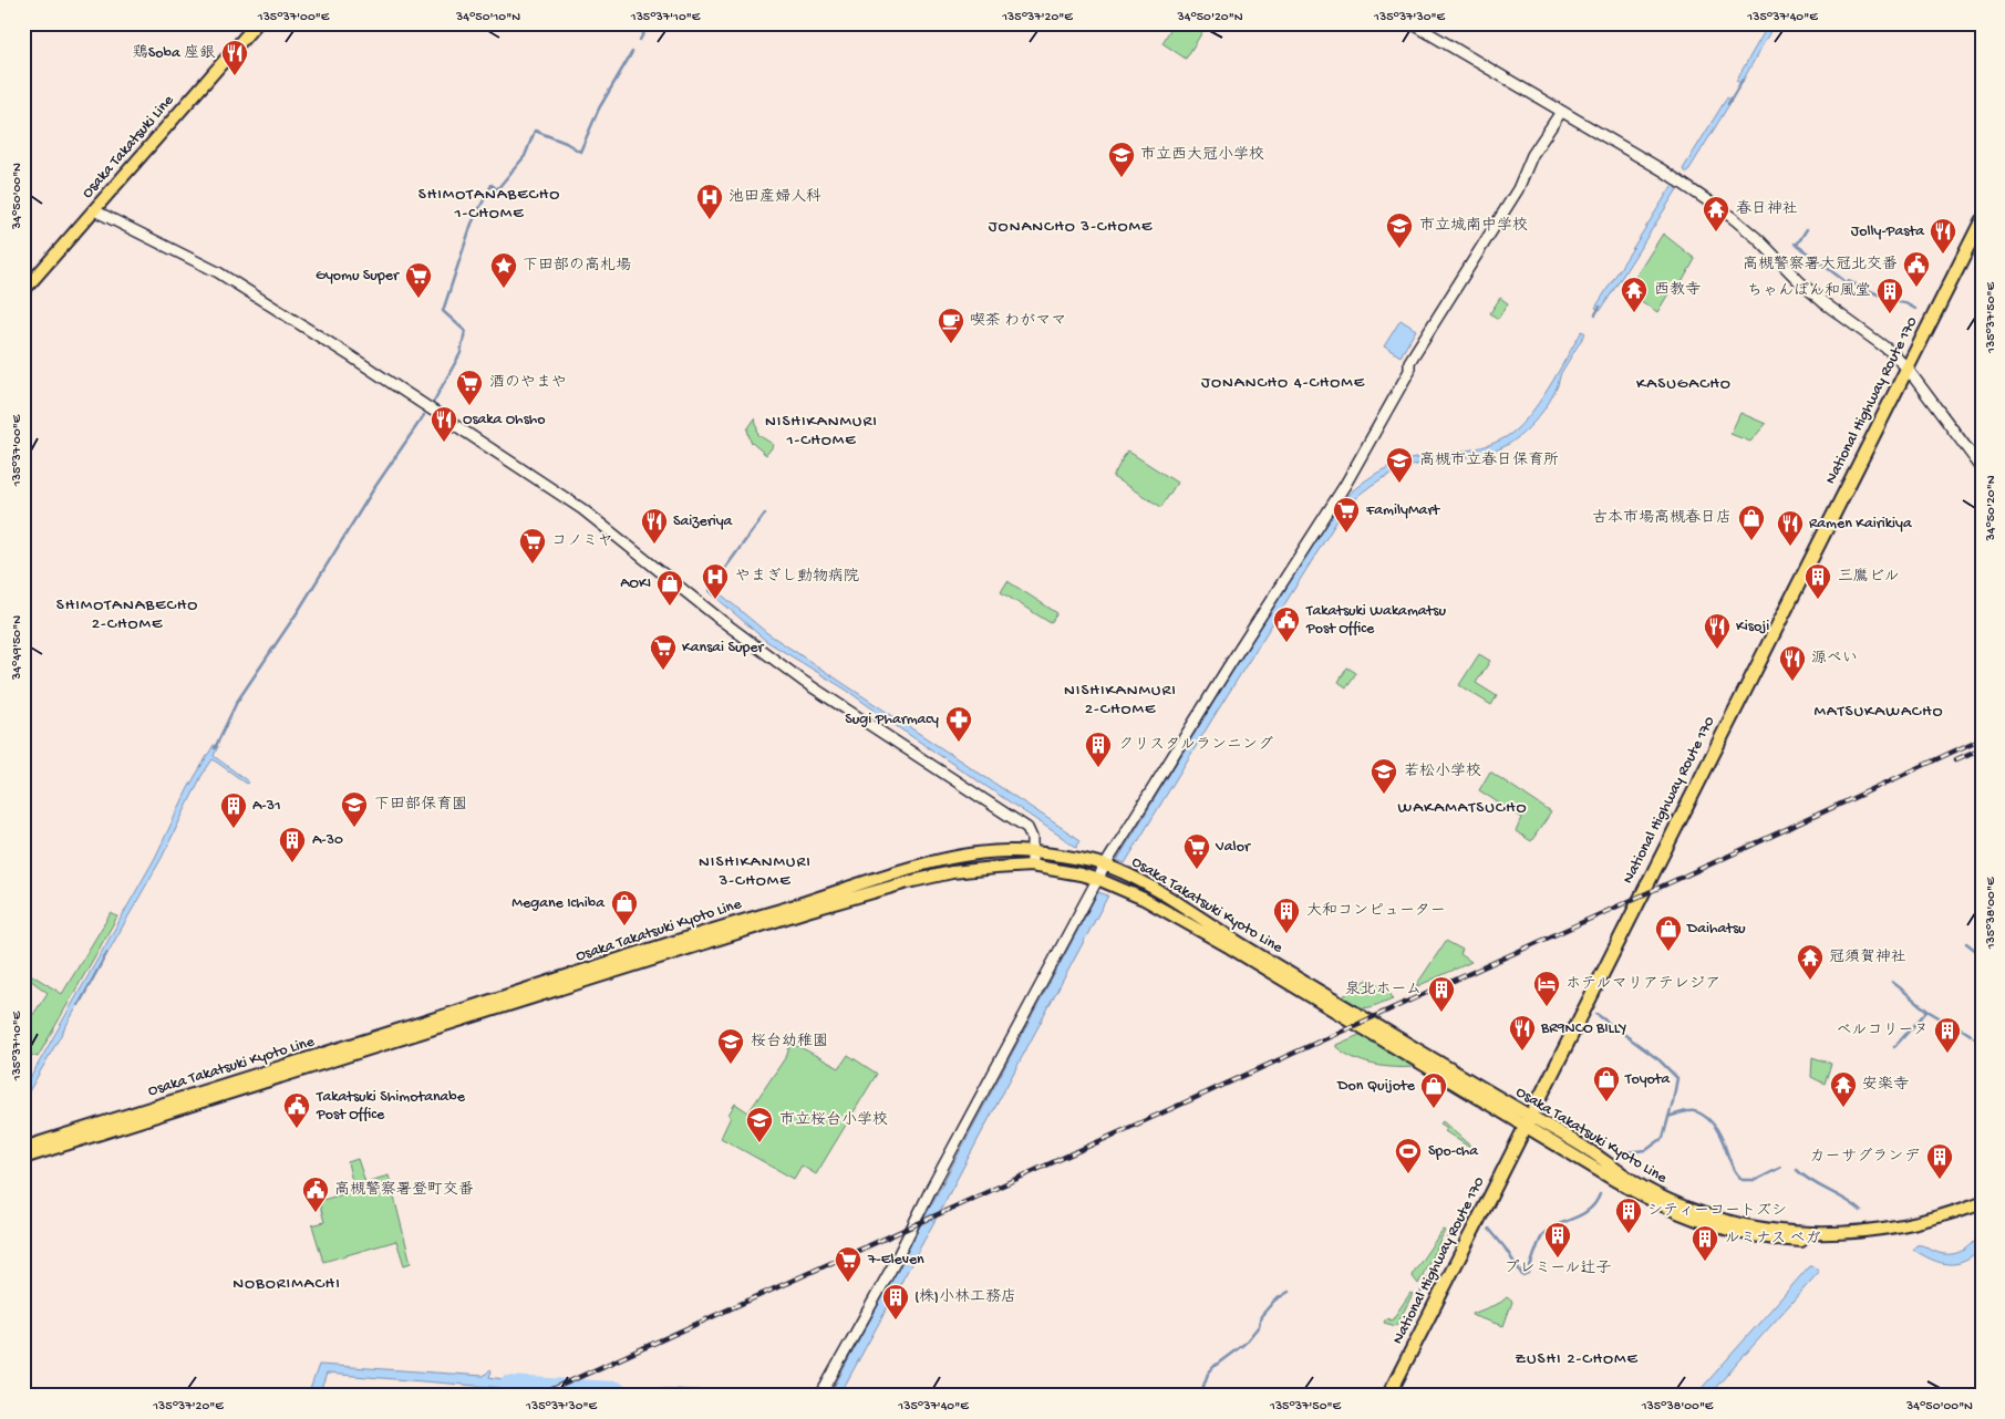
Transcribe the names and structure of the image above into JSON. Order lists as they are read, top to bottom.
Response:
{
  "streets": {
    "highway": ["National Highway Route 170"],
    "main road": ["Osaka Takatsuki Line", "Osaka Takatsuki Kyoto Line"]
  },
  "crossings": [
    ["National Highway Route 170", "Osaka Takatsuki Kyoto Line"]
  ],
  "districts": [
    "SHIMOTANABECHO 1-CHOME",
    "JONANCHO 3-CHOME",
    "JONANCHO 4-CHOME",
    "KASUGACHO",
    "NISHIKANMURI 1-CHOME",
    "SHIMOTANABECHO 2-CHOME",
    "NISHIKANMURI 2-CHOME",
    "MATSUKAWACHO",
    "WAKAMATSUCHO",
    "NISHIKANMURI 3-CHOME",
    "NOBORIMACHI",
    "ZUSHI 2-CHOME"
  ],
  "places": {
    "restaurant": [
      "鶏Soba 座銀",
      "Jolly-Pasta",
      "Osaka Ohsho",
      "Saizeriya",
      "Ramen Kairikiya",
      "Kisoji",
      "源ぺい",
      "BR9NCO BILLY"
    ],
    "school or university": [
      "市立西大冠小学校",
      "市立城南中学校",
      "高槻市立春日保育所",
      "若松小学校",
      "下田部保育園",
      "桜台幼稚園",
      "市立桜台小学校"
    ],
    "hospital": ["池田産婦人科", "やまぎし動物病院"],
    "temple": [
      "春日神社",
      "西教寺",
      "冠須賀神社",
      "安楽寺"
    ],
    "public building": [
      "高槻警察署大冠北交番",
      "Takatsuki Wakamatsu Post Office",
      "Takatsuki Shimotanabe Post Office",
      "高槻警察署登町交番"
    ],
    "place": ["下田部の高札場"],
    "supermarket": [
      "Gyomu Super",
      "酒のやまや",
      "FamilyMart",
      "コノミヤ",
      "Kansai Super",
      "Valor",
      "7-Eleven"
    ],
    "building": [
      "ちゃんぽん和風堂",
      "三鷹ビル",
      "クリスタルランニング",
      "A-31",
      "A-30",
      "大和コンピューター",
      "泉北ホーム",
      "ベルコリーヌ",
      "カーサグランデ",
      "シティーコートズシ",
      "プレミール辻子",
      "ルミナス ベガ",
      "(株)小林工務店"
    ],
    "cafe": ["喫茶 わがママ"],
    "shop": [
      "古本市場高槻春日店",
      "AOKI",
      "Megane Ichiba",
      "Daihatsu",
      "Toyota",
      "Don Quijote"
    ],
    "pharmacy": ["Sugi Pharmacy"],
    "hotel": ["ホテルマリアテレジア"],
    "sports": ["Spo-cha"]
  },
  "coordinates": [
    "135°37'00\"E",
    "34°50'10\"N",
    "135°37'10\"E",
    "135°37'20\"E",
    "34°50'20\"N",
    "135°37'30\"E",
    "135°37'40\"E",
    "34°50'00\"N",
    "135°37'50\"E",
    "34°49'50\"N",
    "135°38'00\"E"
  ]
}
